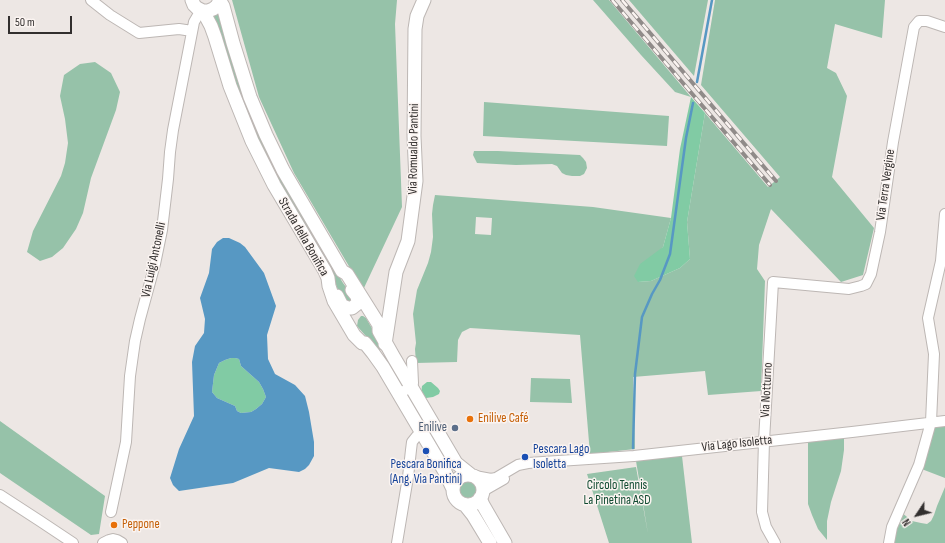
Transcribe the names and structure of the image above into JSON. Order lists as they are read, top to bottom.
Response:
{
  "streets": {
    "main road": ["Via Romualdo Pantini", "Strada della Bonifica"],
    "street": [
      "Via Terra Vergine",
      "Via Luigi Antonelli",
      "Via Notturno",
      "Via Lago Isoletta"
    ]
  },
  "crossings": [
    ["Via Romualdo Pantini", "Strada della Bonifica"],
    ["Via Terra Vergine", "Via Notturno"],
    ["Strada della Bonifica", "Via Luigi Antonelli"],
    ["Strada della Bonifica", "Via Lago Isoletta"],
    ["Via Notturno", "Via Lago Isoletta"]
  ],
  "parks": ["Circolo Tennis La Pinetina ASD"],
  "places": [
    "Enilive Café",
    "Enilive",
    "Pescara Bonifica (Ang. Via Pantini)",
    "Pescara Lago Isoletta",
    "Peppone"
  ],
  "scale_bar": "50 m",
  "north": "bottom left"
}
